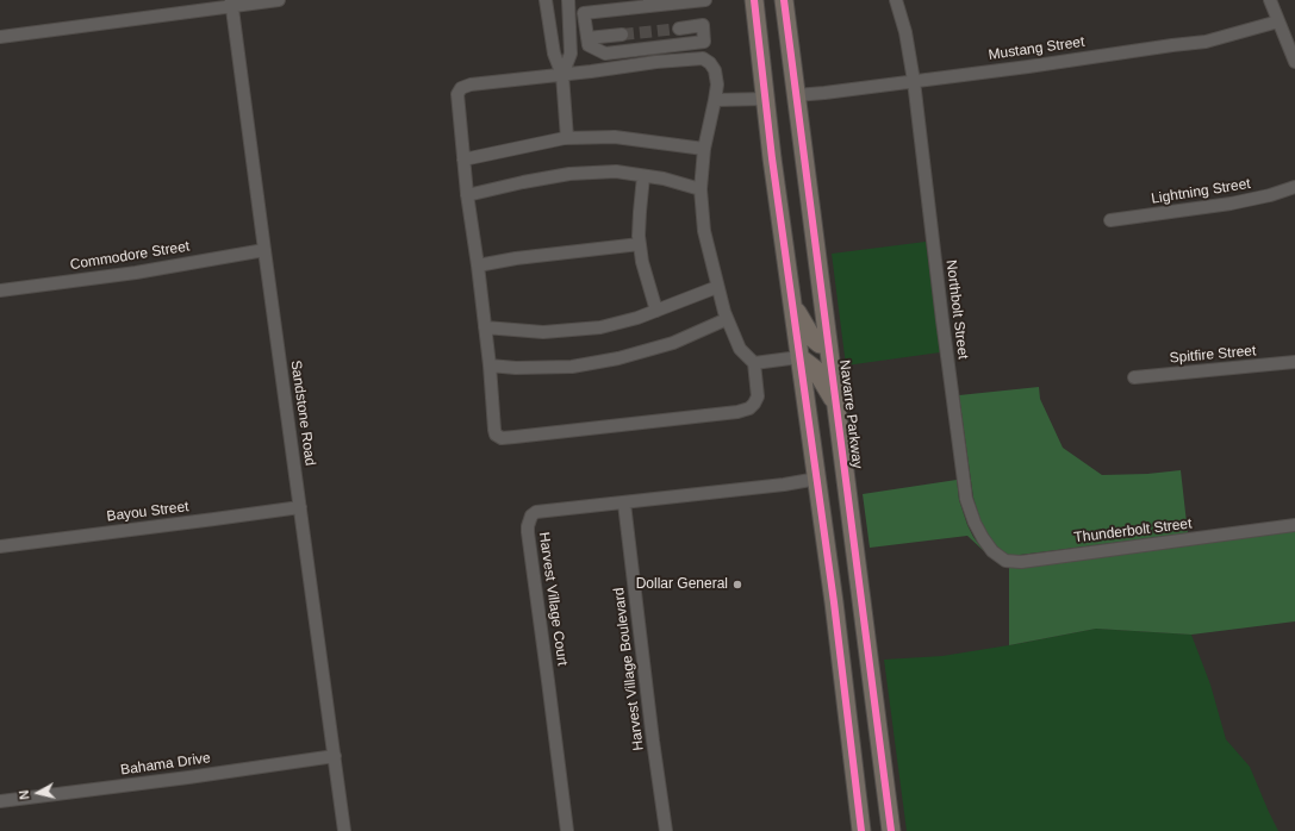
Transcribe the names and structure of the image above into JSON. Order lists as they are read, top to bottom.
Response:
{
  "streets": {
    "highway": ["Navarre Parkway"],
    "street": [
      "Mustang Street",
      "Lightning Street",
      "Commodore Street",
      "Northbolt Street",
      "Spitfire Street",
      "Sandstone Road",
      "Bayou Street",
      "Thunderbolt Street",
      "Harvest Village Court",
      "Harvest Village Boulevard",
      "Bahama Drive"
    ]
  },
  "crossings": [
    ["Mustang Street", "Northbolt Street"],
    ["Mustang Street", "Navarre Parkway"],
    ["Commodore Street", "Sandstone Road"],
    ["Northbolt Street", "Thunderbolt Street"],
    ["Sandstone Road", "Bayou Street"],
    ["Sandstone Road", "Bahama Drive"],
    ["Harvest Village Court", "Harvest Village Boulevard"]
  ],
  "places": ["Dollar General"],
  "north": "left"
}
